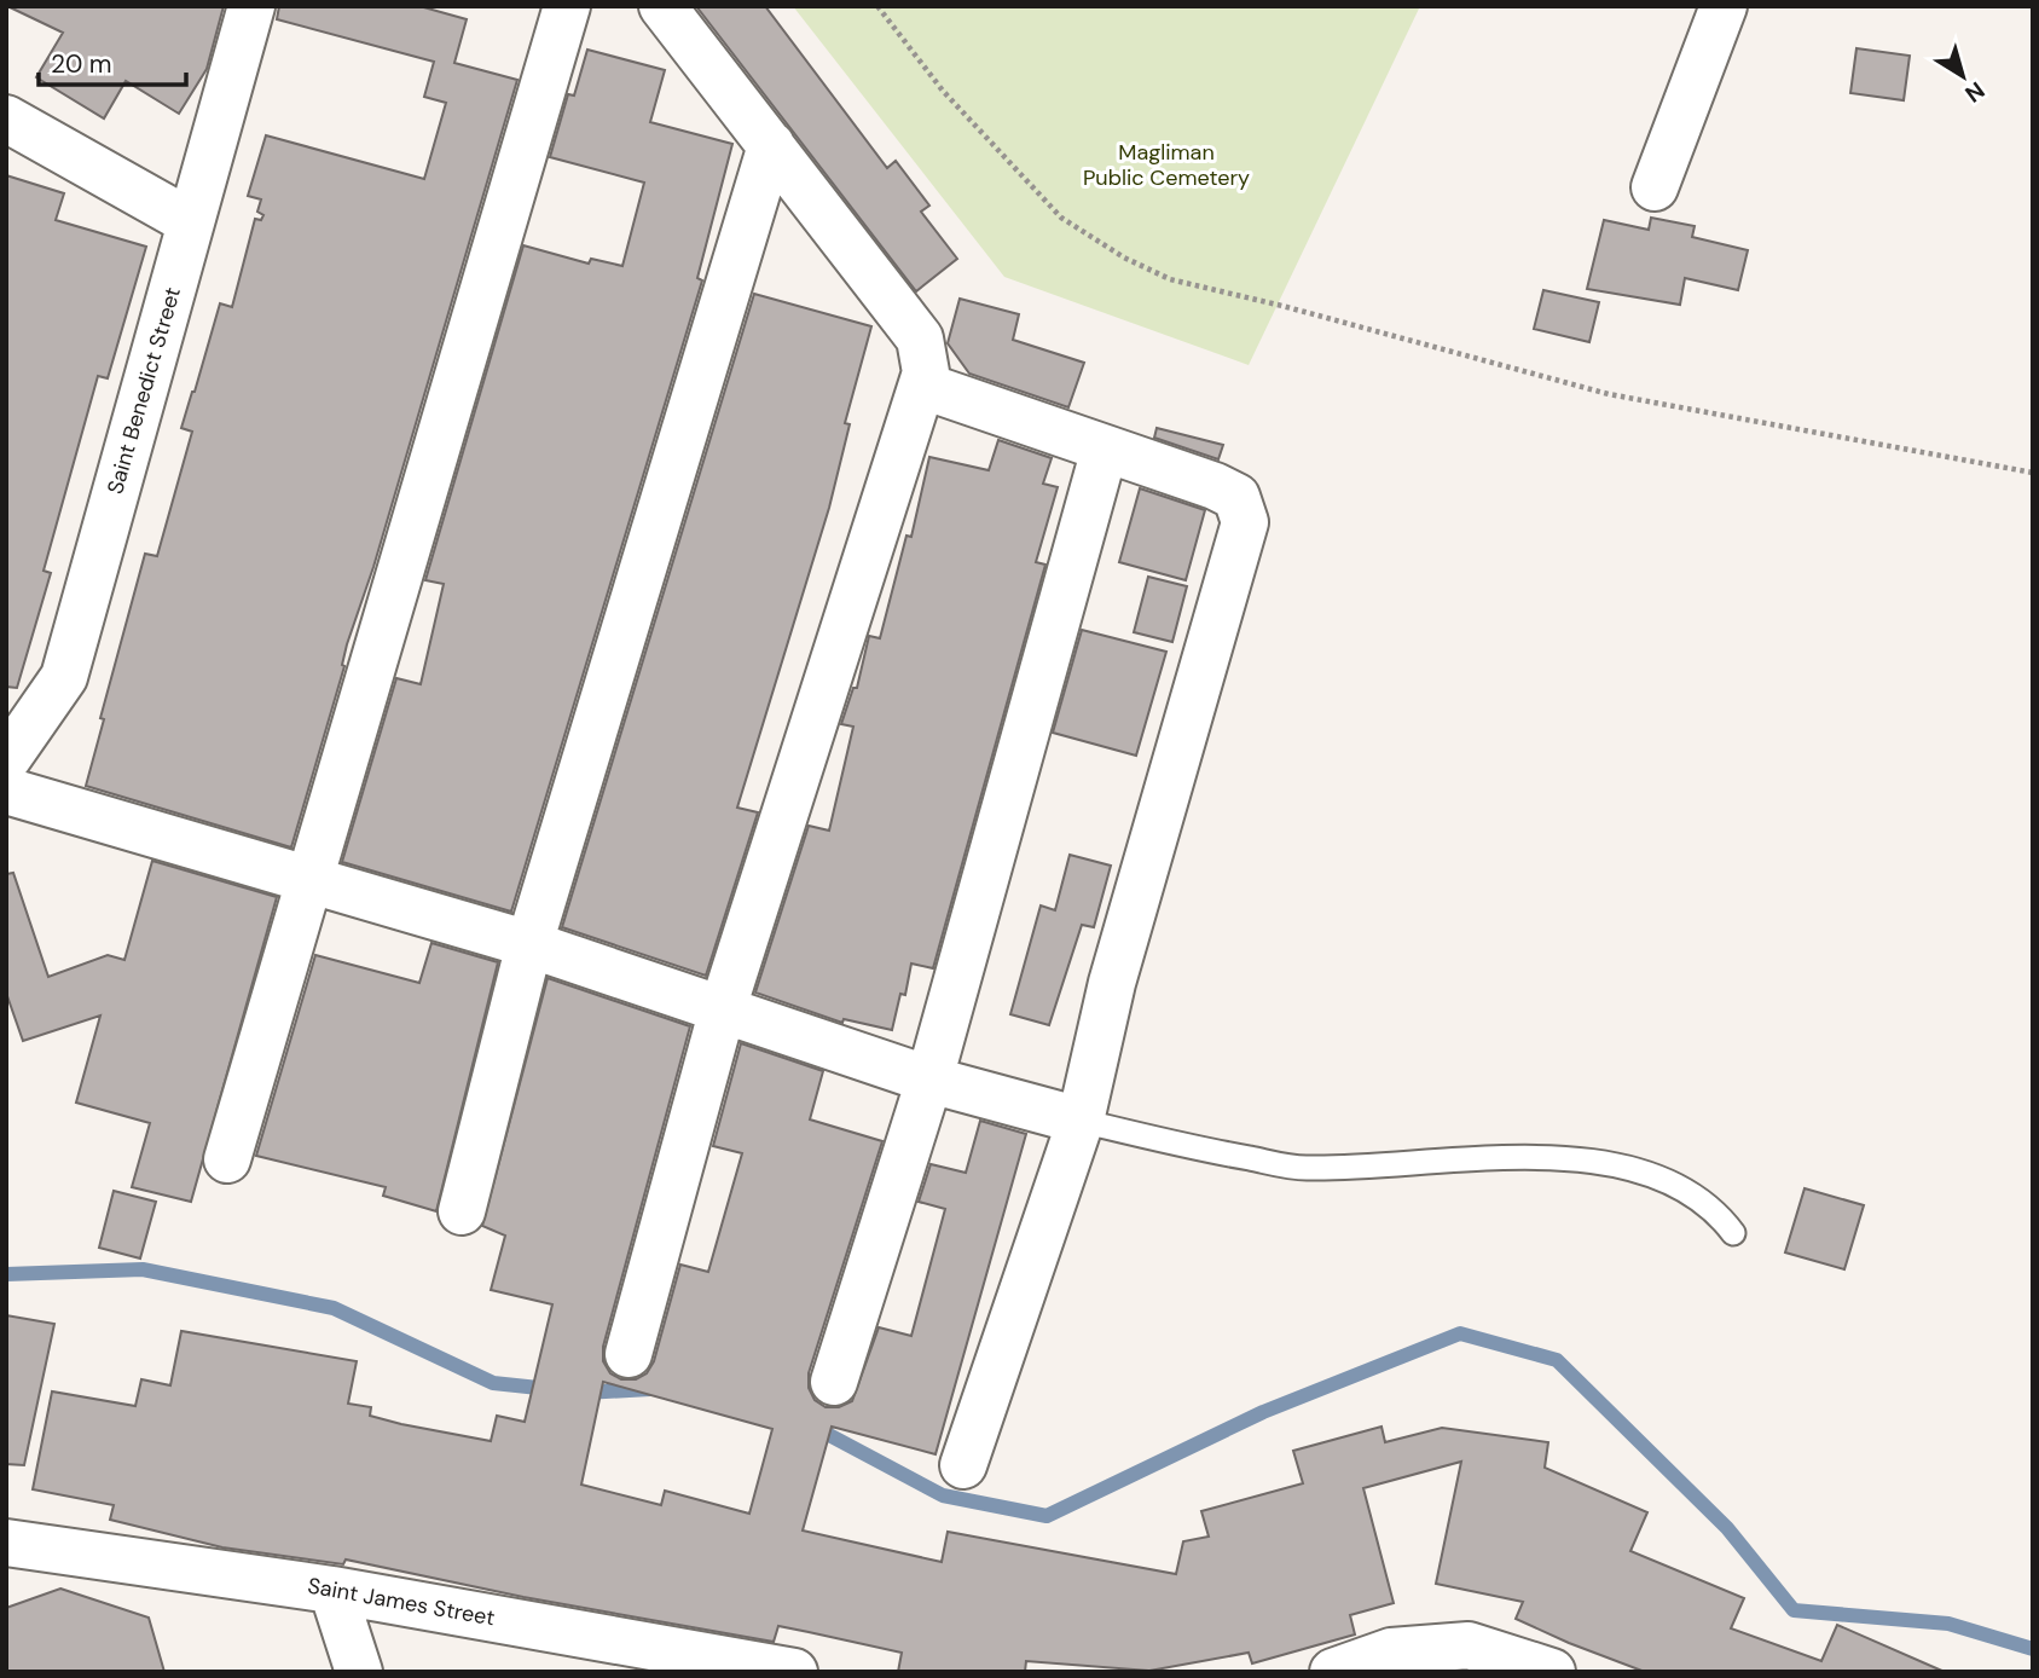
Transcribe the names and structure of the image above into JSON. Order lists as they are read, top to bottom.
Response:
{
  "streets": {
    "street": ["Saint Benedict Street", "Saint James Street"]
  },
  "parks": ["Magliman Public Cemetery"],
  "scale_bar": "20 m",
  "north": "bottom right"
}
